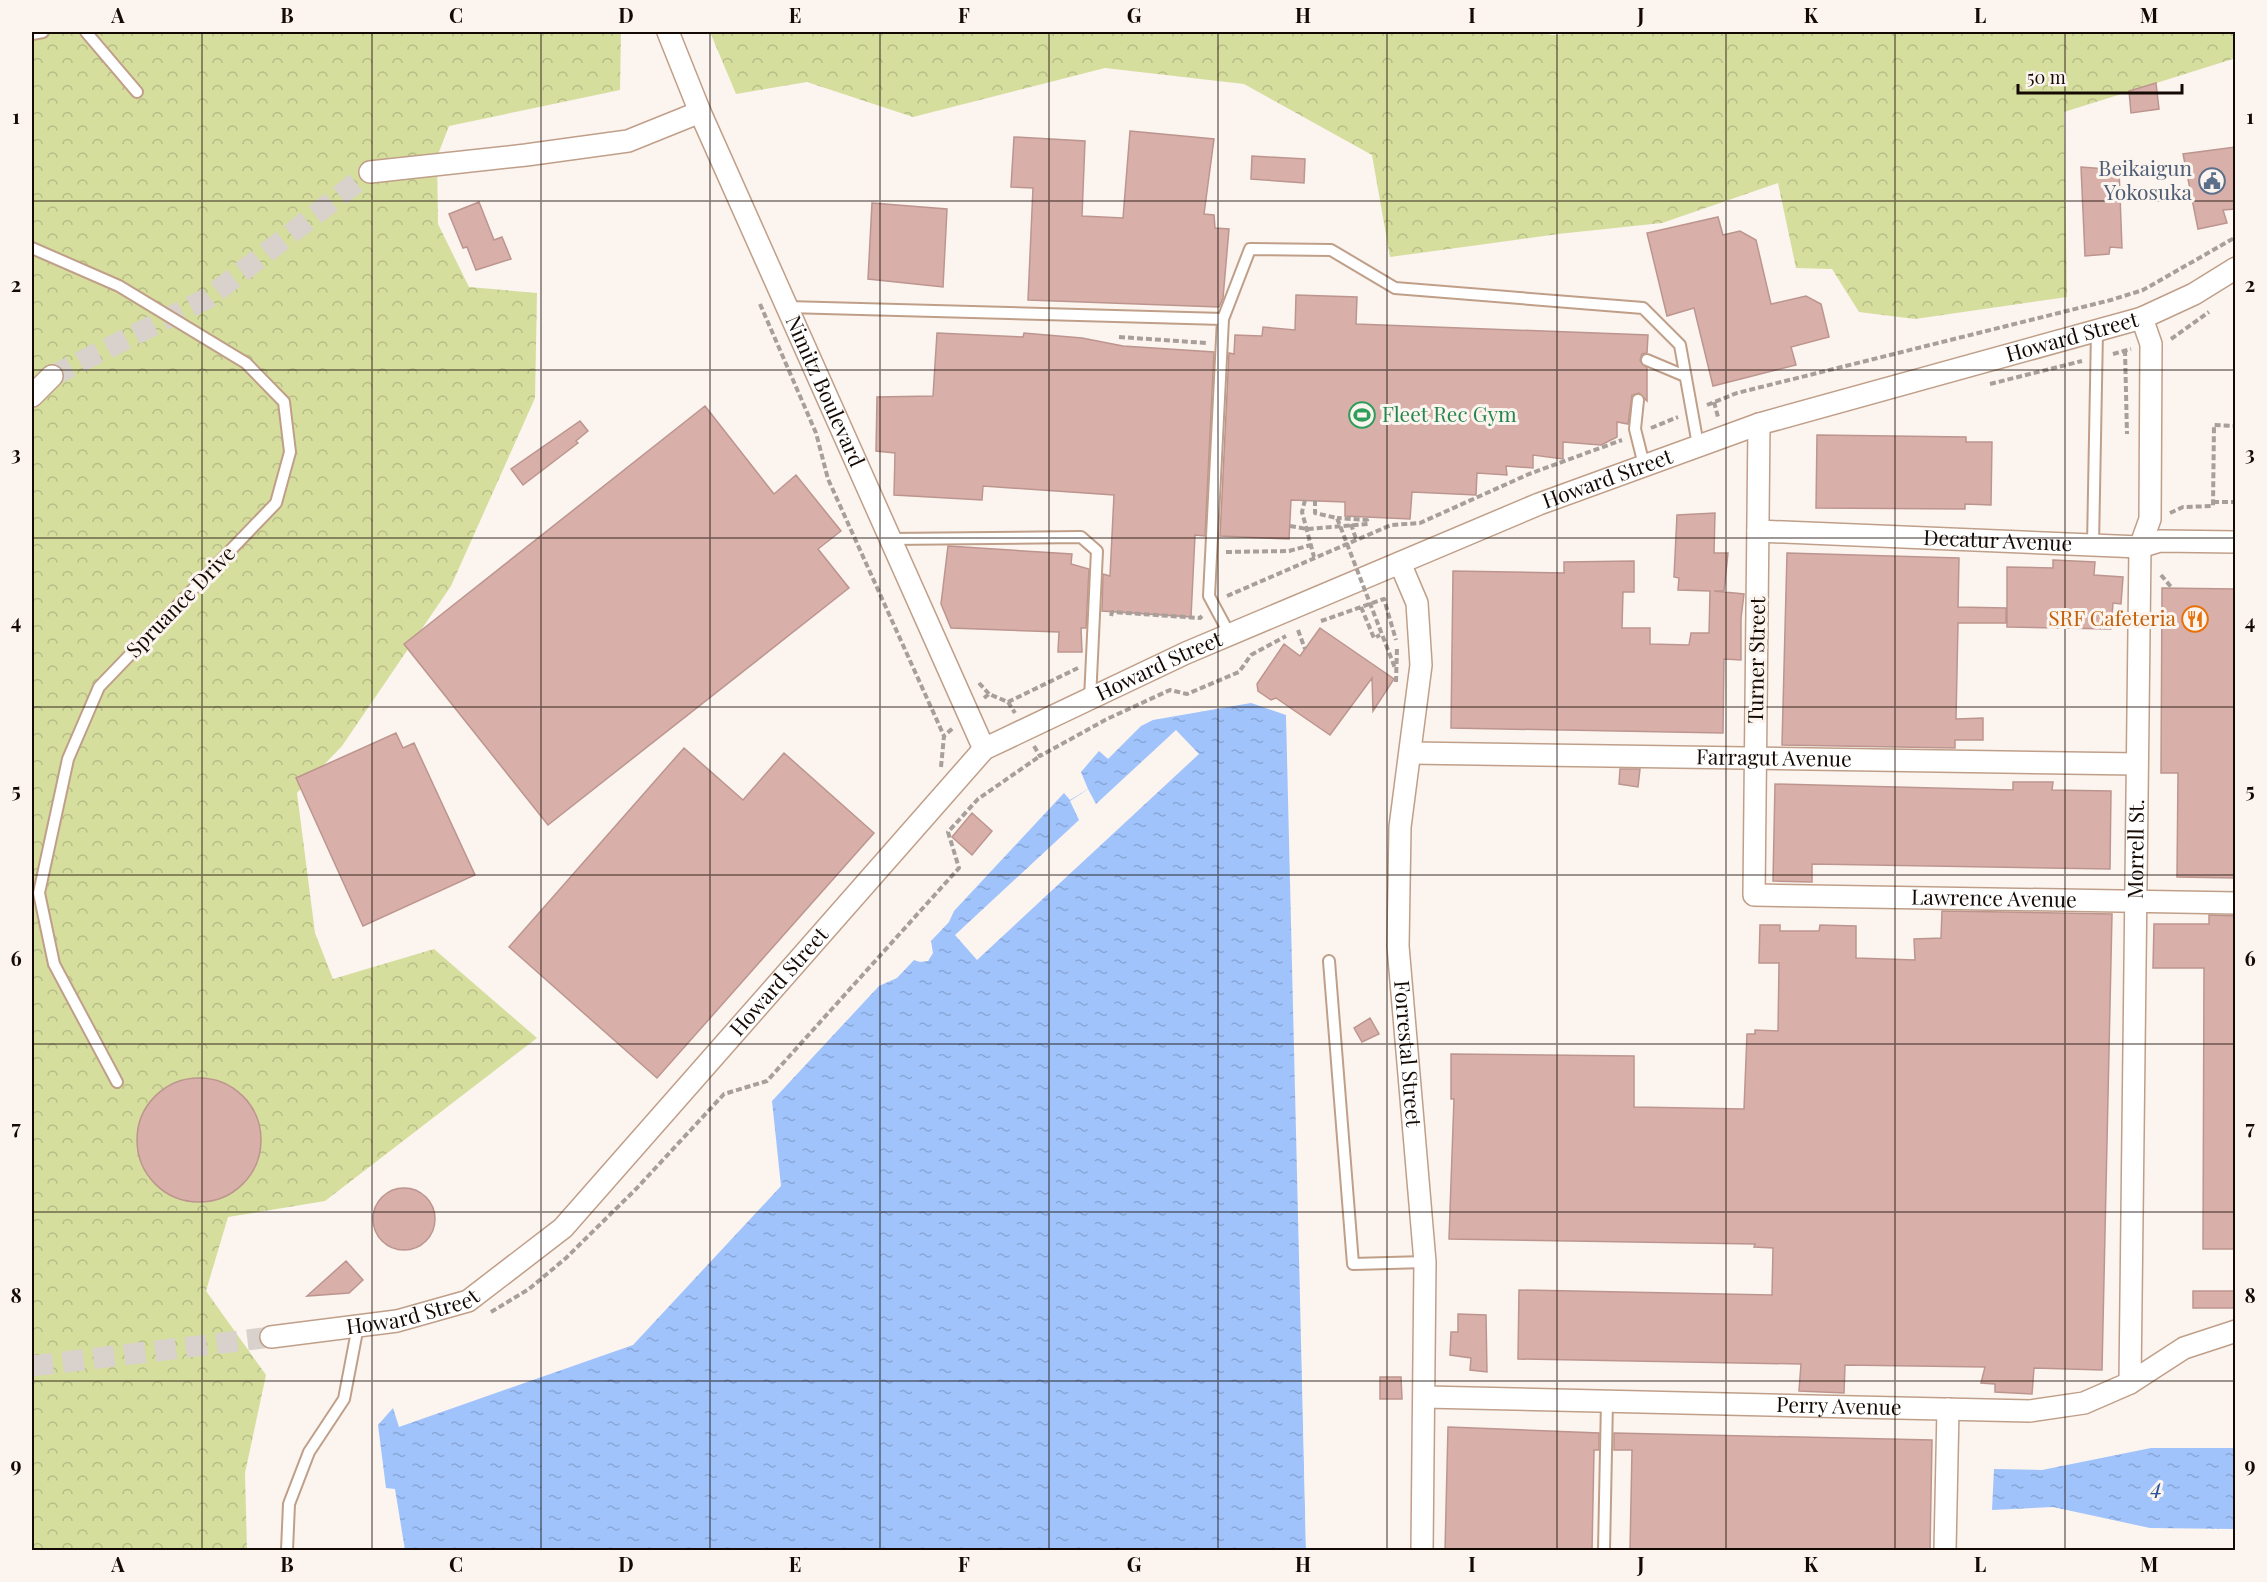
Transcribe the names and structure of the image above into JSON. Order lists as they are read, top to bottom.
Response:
{
  "streets": {
    "street": [
      "Howard Street",
      "Nimitz Boulevard",
      "Decatur Avenue",
      "Turner Street",
      "Farragut Avenue",
      "Morrell St.",
      "Lawrence Avenue",
      "Forrestal Street",
      "Perry Avenue"
    ],
    "lane": ["Spruance Drive"]
  },
  "crossings": [
    ["Howard Street", "Nimitz Boulevard"],
    ["Howard Street", "Turner Street"],
    ["Howard Street", "Morrell St."],
    ["Howard Street", "Forrestal Street"],
    ["Decatur Avenue", "Turner Street"],
    ["Decatur Avenue", "Morrell St."],
    ["Turner Street", "Farragut Avenue"],
    ["Turner Street", "Lawrence Avenue"],
    ["Farragut Avenue", "Morrell St."],
    ["Farragut Avenue", "Forrestal Street"],
    ["Morrell St.", "Lawrence Avenue"],
    ["Morrell St.", "Perry Avenue"],
    ["Forrestal Street", "Perry Avenue"]
  ],
  "water": ["4"],
  "places": {
    "public building": ["Beikaigun Yokosuka"],
    "sports": ["Fleet Rec Gym"],
    "restaurant": ["SRF Cafeteria"]
  },
  "scale_bar": "50 m",
  "grid": {
    "columns": [
      "A",
      "B",
      "C",
      "D",
      "E",
      "F",
      "G",
      "H",
      "I",
      "J",
      "K",
      "L",
      "M"
    ],
    "rows": [
      "1",
      "2",
      "3",
      "4",
      "5",
      "6",
      "7",
      "8",
      "9"
    ]
  }
}
